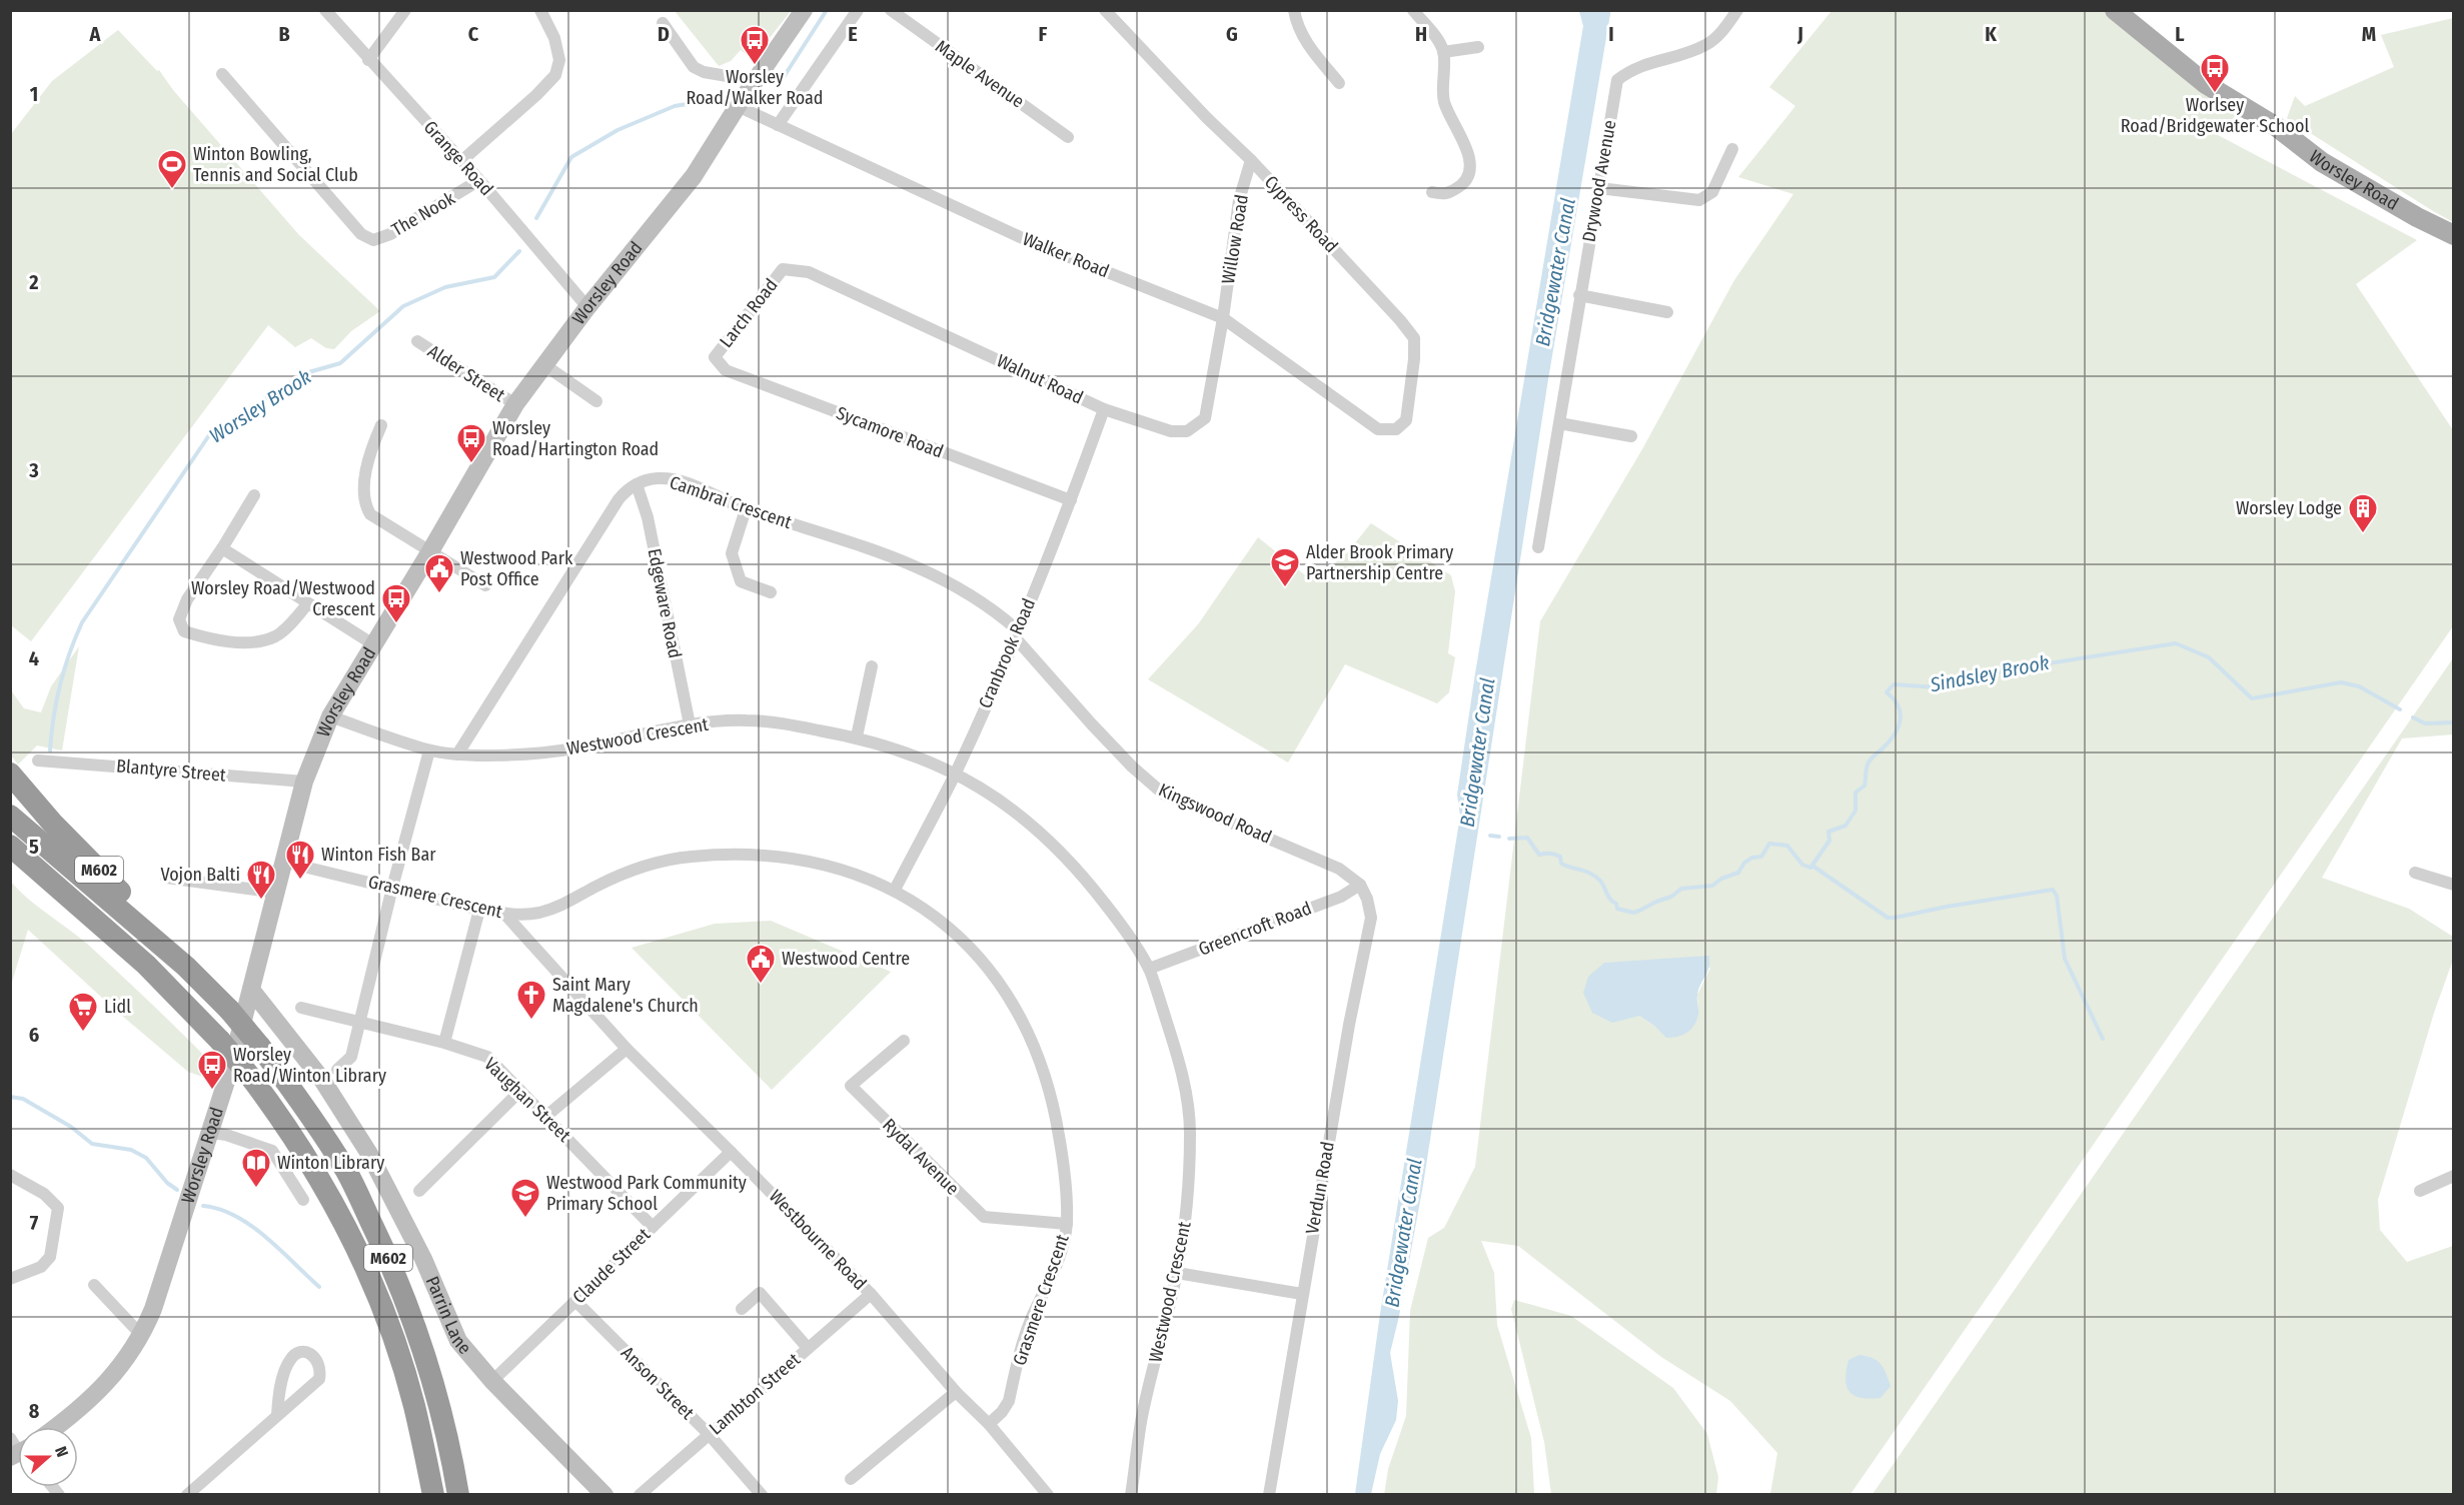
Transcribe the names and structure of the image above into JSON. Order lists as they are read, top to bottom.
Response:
{
  "streets": {
    "highway": ["M602"],
    "main road": ["Worsley Road", "Parrin Lane"],
    "street": [
      "Maple Avenue",
      "Grange Road",
      "Drywood Avenue",
      "The Nook",
      "Cypress Road",
      "Willow Road",
      "Walker Road",
      "Larch Road",
      "Alder Street",
      "Walnut Road",
      "Sycamore Road",
      "Cambrai Crescent",
      "Edgeware Road",
      "Cranbrook Road",
      "Westwood Crescent",
      "Blantyre Street",
      "Kingswood Road",
      "Grasmere Crescent",
      "Greencroft Road",
      "Vaughan Street",
      "Rydal Avenue",
      "Verdun Road",
      "Westbourne Road",
      "Claude Street",
      "Anson Street",
      "Lambton Street"
    ]
  },
  "crossings": [
    ["Grange Road", "Worsley Road"],
    ["Grange Road", "The Nook"],
    ["Worsley Road", "Walker Road"],
    ["Worsley Road", "Alder Street"],
    ["Worsley Road", "Westwood Crescent"],
    ["Worsley Road", "Blantyre Street"],
    ["Worsley Road", "Grasmere Crescent"],
    ["Worsley Road", "Parrin Lane"],
    ["Cypress Road", "Willow Road"],
    ["Cypress Road", "Walker Road"],
    ["Willow Road", "Walker Road"],
    ["Willow Road", "Walnut Road"],
    ["Walker Road", "Walnut Road"],
    ["Larch Road", "Walnut Road"],
    ["Larch Road", "Sycamore Road"],
    ["Walnut Road", "Cranbrook Road"],
    ["Sycamore Road", "Cranbrook Road"],
    ["Cambrai Crescent", "Edgeware Road"],
    ["Cambrai Crescent", "Cranbrook Road"],
    ["Cambrai Crescent", "Kingswood Road"],
    ["Edgeware Road", "Westwood Crescent"],
    ["Cranbrook Road", "Westwood Crescent"],
    ["Cranbrook Road", "Kingswood Road"],
    ["Cranbrook Road", "Grasmere Crescent"],
    ["Westwood Crescent", "Greencroft Road"],
    ["Kingswood Road", "Greencroft Road"],
    ["Kingswood Road", "Verdun Road"],
    ["Grasmere Crescent", "Rydal Avenue"],
    ["Grasmere Crescent", "Westbourne Road"],
    ["Greencroft Road", "Verdun Road"],
    ["Vaughan Street", "Claude Street"],
    ["Westbourne Road", "Claude Street"],
    ["Westbourne Road", "Lambton Street"],
    ["Claude Street", "Parrin Lane"],
    ["Claude Street", "Anson Street"],
    ["Anson Street", "Lambton Street"]
  ],
  "water": ["Bridgewater Canal", "Worsley Brook", "Sindsley Brook"],
  "places": {
    "bus stop": [
      "Worsley Road/Walker Road",
      "Worlsey Road/Bridgewater School",
      "Worsley Road/Hartington Road",
      "Worsley Road/Westwood Crescent",
      "Worsley Road/Winton Library"
    ],
    "sports": ["Winton Bowling, Tennis and Social Club"],
    "building": ["Worsley Lodge"],
    "school or university": ["Alder Brook Primary Partnership Centre", "Westwood Park Community Primary School"],
    "public building": ["Westwood Park Post Office", "Westwood Centre"],
    "restaurant": ["Winton Fish Bar", "Vojon Balti"],
    "church": ["Saint Mary Magdalene's Church"],
    "supermarket": ["Lidl"],
    "library": ["Winton Library"]
  },
  "north": "right",
  "grid": {
    "columns": [
      "A",
      "B",
      "C",
      "D",
      "E",
      "F",
      "G",
      "H",
      "I",
      "J",
      "K",
      "L",
      "M"
    ],
    "rows": [
      "1",
      "2",
      "3",
      "4",
      "5",
      "6",
      "7",
      "8"
    ]
  }
}
